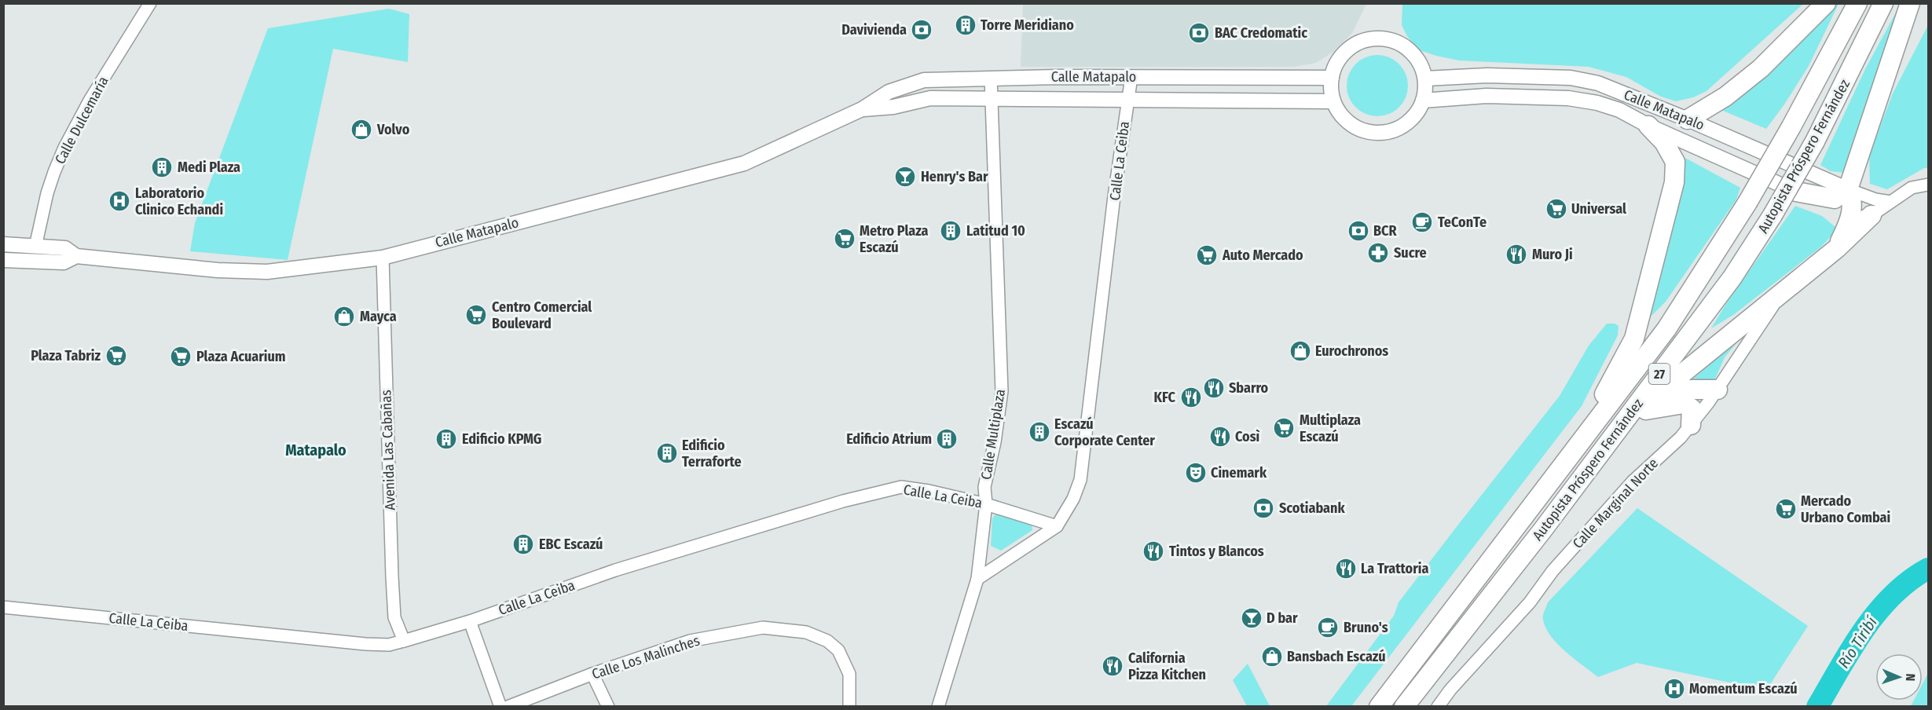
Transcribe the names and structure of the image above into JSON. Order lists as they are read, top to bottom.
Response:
{
  "streets": {
    "highway": ["Autopista Próspero Fernández", "27"],
    "street": [
      "Calle Matapalo",
      "Calle Dulcemaría",
      "Calle La Ceiba",
      "Calle Multiplaza",
      "Avenida Las Cabañas",
      "Calle Marginal Norte",
      "Calle Los Malinches"
    ]
  },
  "crossings": [
    ["Calle Matapalo", "Calle Dulcemaría"],
    ["Calle Matapalo", "Calle La Ceiba"],
    ["Calle Matapalo", "Calle Multiplaza"],
    ["Calle Matapalo", "Avenida Las Cabañas"],
    ["Calle La Ceiba", "Calle Multiplaza"],
    ["Calle La Ceiba", "Avenida Las Cabañas"]
  ],
  "districts": ["Matapalo"],
  "water": ["Río Tiribí"],
  "places": {
    "building": [
      "Torre Meridiano",
      "Medi Plaza",
      "Latitud 10",
      "Escazú Corporate Center",
      "Edificio KPMG",
      "Edificio Atrium",
      "Edificio Terraforte",
      "EBC Escazú"
    ],
    "bank": [
      "Davivienda",
      "BAC Credomatic",
      "BCR",
      "Scotiabank"
    ],
    "shop": [
      "Volvo",
      "Mayca",
      "Eurochronos",
      "Bansbach Escazú"
    ],
    "bar": ["Henry's Bar", "D bar"],
    "hospital": ["Laboratorio Clinico Echandi", "Momentum Escazú"],
    "supermarket": [
      "Universal",
      "Metro Plaza Escazú",
      "Auto Mercado",
      "Centro Comercial Boulevard",
      "Plaza Tabriz",
      "Plaza Acuarium",
      "Multiplaza Escazú",
      "Mercado Urbano Combai"
    ],
    "cafe": ["TeConTe", "Bruno's"],
    "pharmacy": ["Sucre"],
    "restaurant": [
      "Muro Ji",
      "Sbarro",
      "KFC",
      "Così",
      "Tintos y Blancos",
      "La Trattoria",
      "California Pizza Kitchen"
    ],
    "theatre": ["Cinemark"]
  },
  "north": "right"
}
